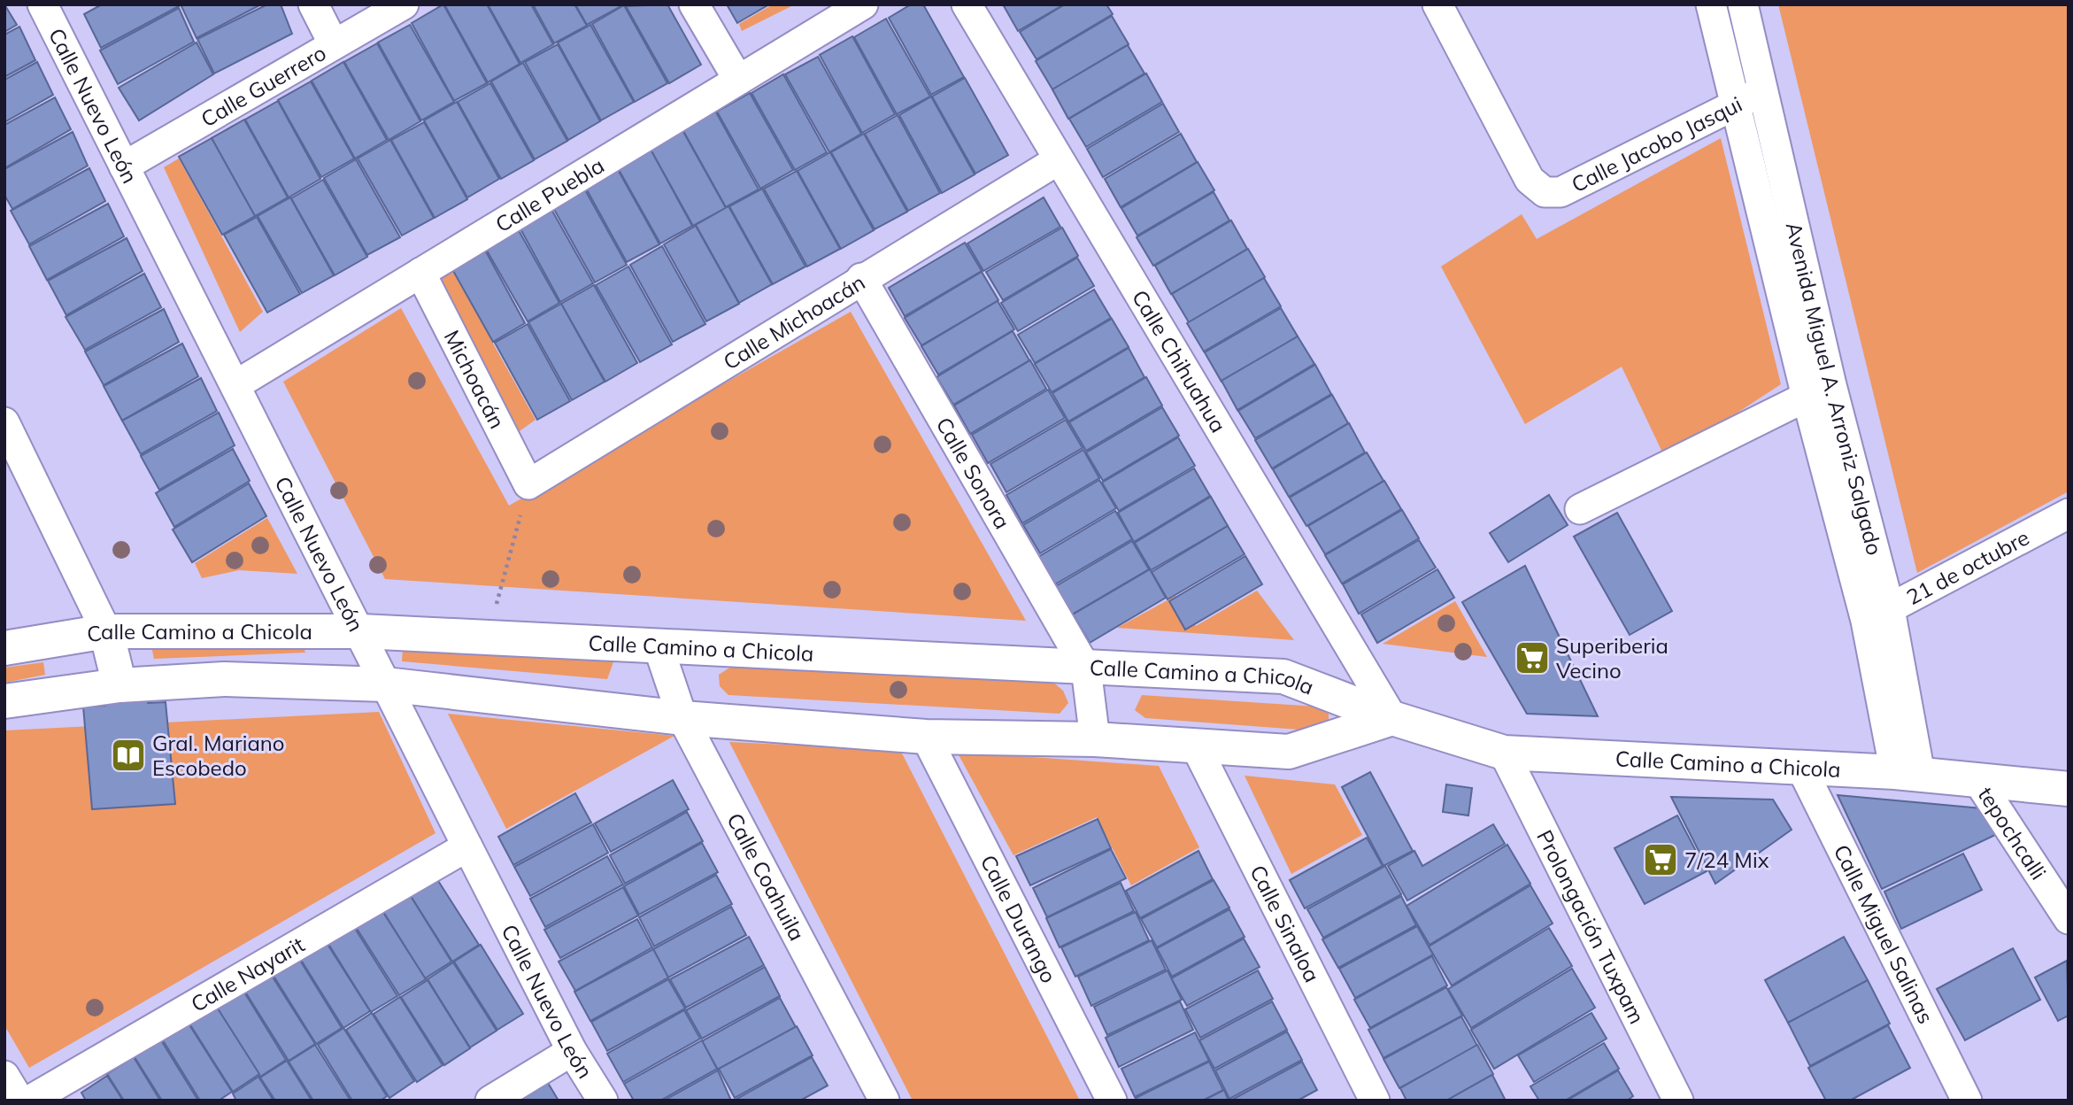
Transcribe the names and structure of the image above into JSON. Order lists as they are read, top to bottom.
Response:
{
  "streets": {
    "street": [
      "Calle Guerrero",
      "Calle Nuevo León",
      "Calle Jacobo Jasqui",
      "Calle Puebla",
      "Calle Michoacán",
      "Calle Chihuahua",
      "Michoacán",
      "Avenida Miguel A. Arroniz Salgado",
      "Calle Sonora",
      "21 de octubre",
      "Calle Camino a Chicola",
      "tepochcalli",
      "Calle Coahuila",
      "Calle Durango",
      "Calle Sinaloa",
      "Prolongación Tuxpam",
      "Calle Miguel Salinas",
      "Calle Nayarit"
    ]
  },
  "crossings": [
    ["Calle Guerrero", "Calle Nuevo León"],
    ["Calle Nuevo León", "Calle Puebla"],
    ["Calle Nuevo León", "Calle Camino a Chicola"],
    ["Calle Nuevo León", "Calle Nayarit"],
    ["Calle Jacobo Jasqui", "Avenida Miguel A. Arroniz Salgado"],
    ["Calle Puebla", "Michoacán"],
    ["Calle Michoacán", "Calle Chihuahua"],
    ["Calle Michoacán", "Michoacán"],
    ["Calle Michoacán", "Calle Sonora"],
    ["Calle Chihuahua", "Calle Camino a Chicola"],
    ["Avenida Miguel A. Arroniz Salgado", "21 de octubre"],
    ["Avenida Miguel A. Arroniz Salgado", "Calle Camino a Chicola"],
    ["Calle Sonora", "Calle Camino a Chicola"],
    ["Calle Camino a Chicola", "tepochcalli"],
    ["Calle Camino a Chicola", "Calle Coahuila"],
    ["Calle Camino a Chicola", "Prolongación Tuxpam"],
    ["Calle Camino a Chicola", "Calle Miguel Salinas"]
  ],
  "places": {
    "supermarket": ["Superiberia Vecino", "7/24 Mix"],
    "library": ["Gral. Mariano Escobedo"]
  }
}
